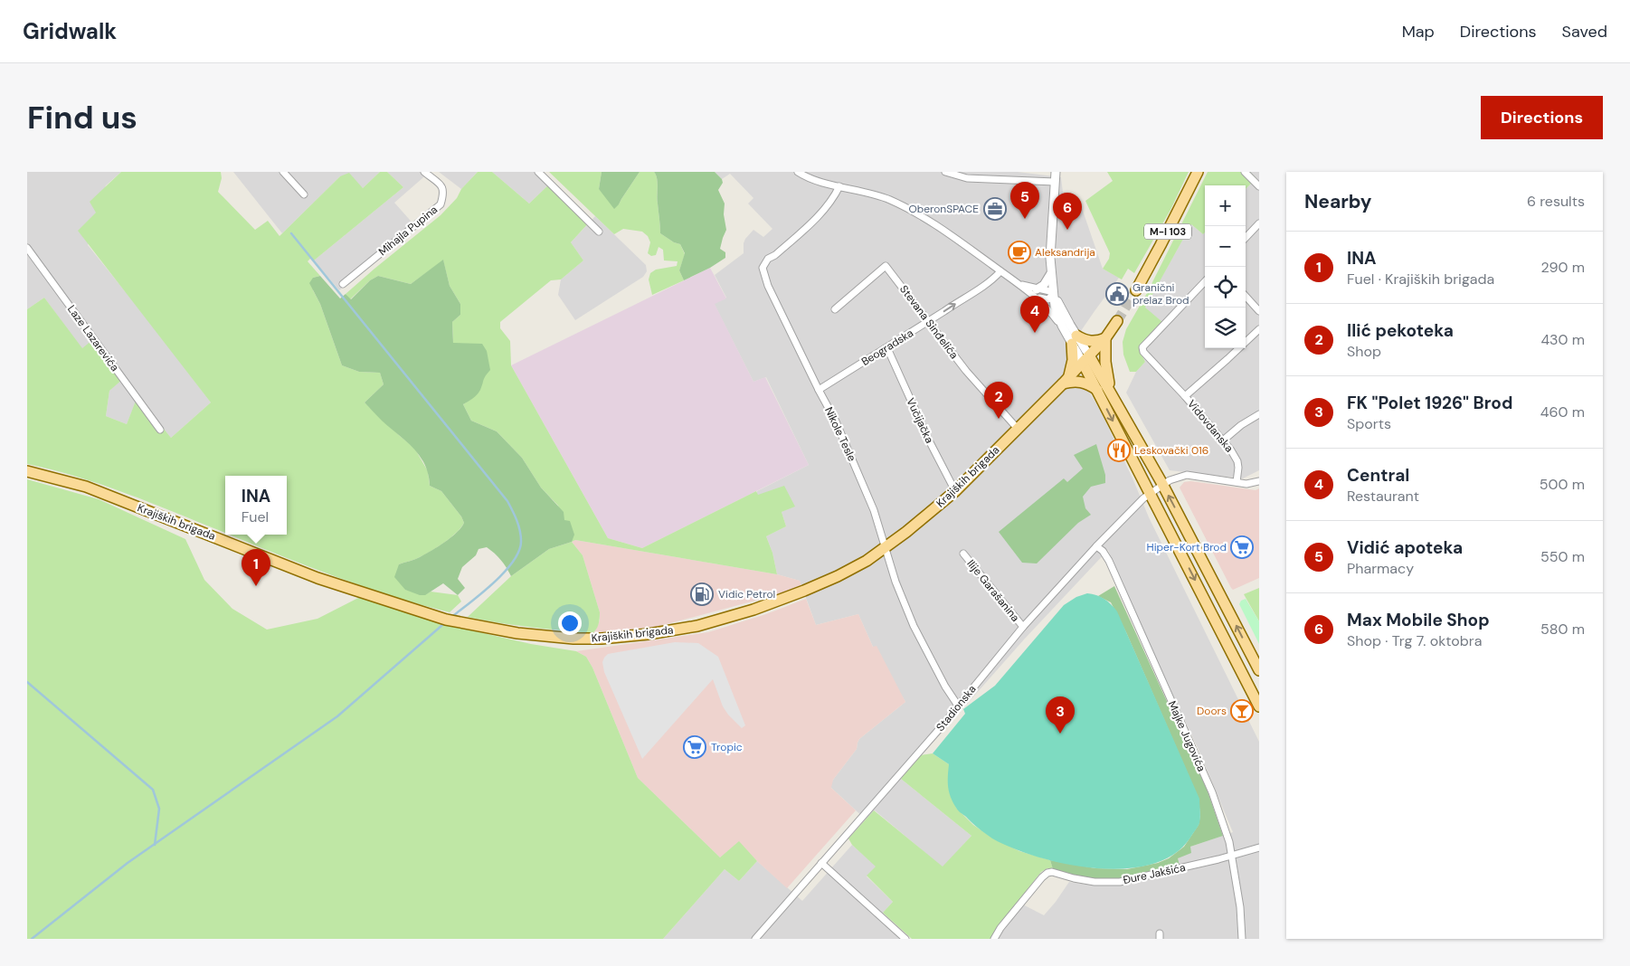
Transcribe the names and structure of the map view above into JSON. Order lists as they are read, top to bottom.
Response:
{
  "streets": {
    "main road": ["M-I 103", "Krajiških brigada"],
    "street": [
      "Mihajla Pupina",
      "Stevana Sinđelića",
      "Laze Lazarevića",
      "Beogradska",
      "Vučijačka",
      "Vidovdanska",
      "Nikole Tesle",
      "Ilije Garašanina",
      "Stadionska",
      "Majke Jugovića",
      "Đure Jakšića"
    ]
  },
  "crossings": [
    ["Stevana Sinđelića", "Beogradska"],
    ["Stevana Sinđelića", "Krajiških brigada"],
    ["Beogradska", "Vučijačka"],
    ["Beogradska", "Nikole Tesle"],
    ["Vučijačka", "Krajiških brigada"],
    ["Vidovdanska", "Stadionska"],
    ["Nikole Tesle", "Krajiških brigada"],
    ["Nikole Tesle", "Stadionska"],
    ["Ilije Garašanina", "Stadionska"],
    ["Stadionska", "Majke Jugovića"],
    ["Majke Jugovića", "Đure Jakšića"]
  ],
  "one_way": ["Beogradska"],
  "places": {
    "office": ["OberonSPACE"],
    "cafe": ["Aleksandrija"],
    "public building": ["Granični prelaz Brod"],
    "restaurant": ["Leskovački 016"],
    "supermarket": ["Hiper-Kort Brod", "Tropic"],
    "fuel station": ["Vidic Petrol"],
    "bar": ["Doors"]
  },
  "page": {
    "header": "Gridwalk",
    "nav": ["Map", "Directions", "Saved"],
    "buttons": "Directions",
    "title": "Find us",
    "heading": ["Nearby", "6 results"],
    "pins": [
      "5",
      "6",
      "4",
      "2",
      "1",
      "3"
    ],
    "map_buttons": ["+", "−"],
    "list": [
      {
        "mark": "1",
        "name": "INA",
        "note": "Fuel · Krajiških brigada",
        "value": "290 m"
      },
      {
        "mark": "2",
        "name": "Ilić pekoteka",
        "note": "Shop",
        "value": "430 m"
      },
      {
        "mark": "3",
        "name": "FK \"Polet 1926\" Brod",
        "note": "Sports",
        "value": "460 m"
      },
      {
        "mark": "4",
        "name": "Central",
        "note": "Restaurant",
        "value": "500 m"
      },
      {
        "mark": "5",
        "name": "Vidić apoteka",
        "note": "Pharmacy",
        "value": "550 m"
      },
      {
        "mark": "6",
        "name": "Max Mobile Shop",
        "note": "Shop · Trg 7. oktobra",
        "value": "580 m"
      }
    ],
    "popup": ["INA", "Fuel"]
  }
}
